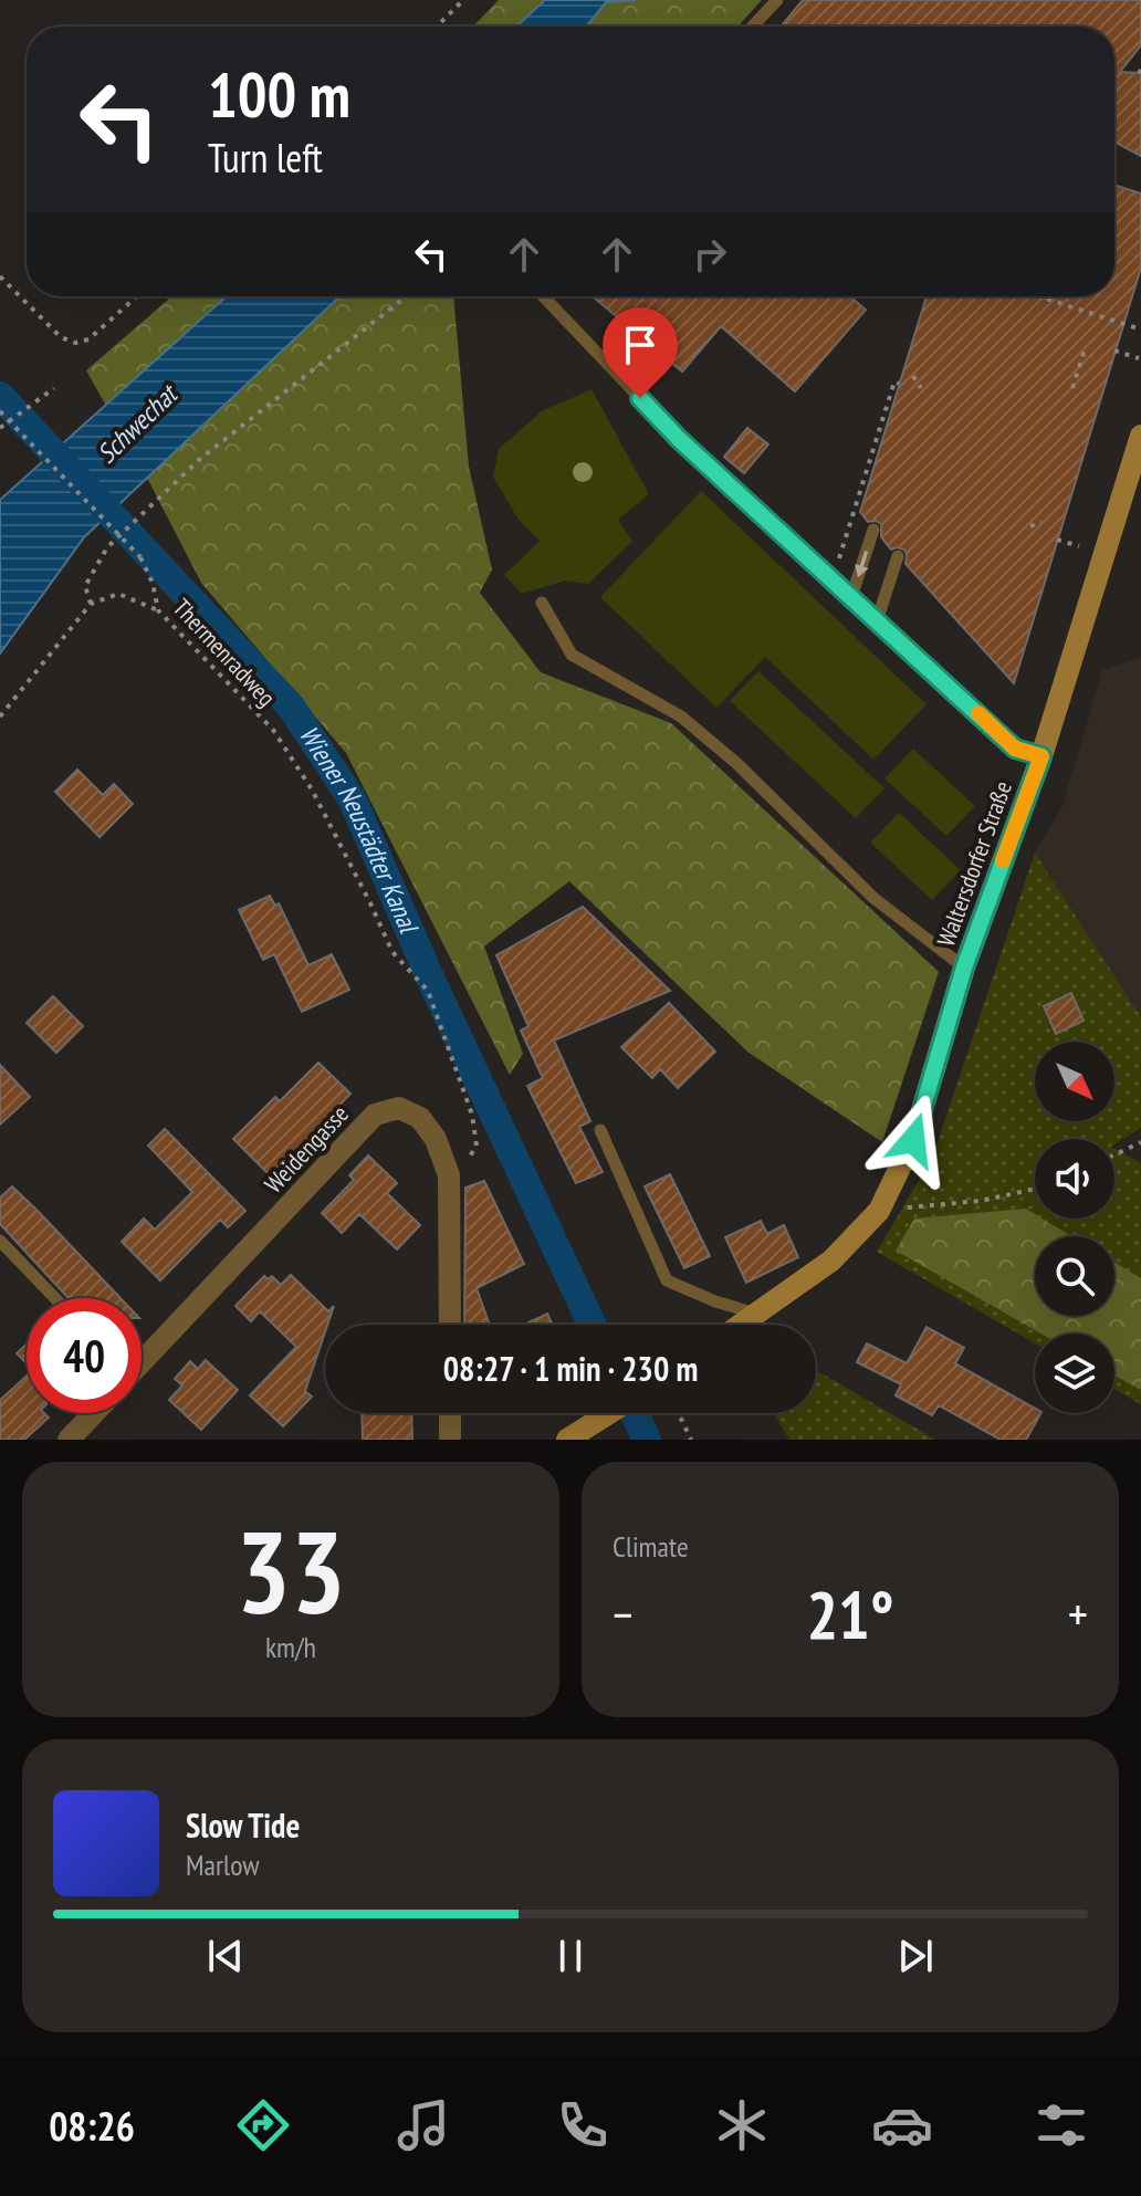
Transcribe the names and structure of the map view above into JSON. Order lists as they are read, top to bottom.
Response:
{
  "streets": {
    "street": ["Waltersdorfer Straße", "Weidengasse"],
    "path": ["Thermenradweg"]
  },
  "crossings": [
    ["Thermenradweg", "Weidengasse"]
  ],
  "water": ["Schwechat", "Wiener Neustädter Kanal"],
  "north": "bottom right",
  "page": {
    "turn": ["100 m", "Turn left"],
    "limit": "40",
    "trip": "08:27 · 1 min · 230 m",
    "tile": [
      ["33", "km/h"],
      "Climate"
    ],
    "heat": ["−", "21°", "+"],
    "song": ["Slow Tide", "Marlow"],
    "tabs": "08:26"
  }
}
